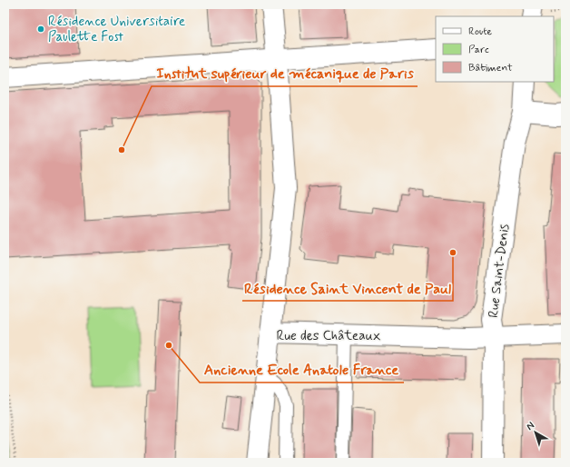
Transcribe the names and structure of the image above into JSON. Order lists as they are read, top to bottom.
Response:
{
  "streets": {
    "street": ["Rue Saint-Denis", "Rue des Châteaux"]
  },
  "crossings": [
    ["Rue Saint-Denis", "Rue des Châteaux"]
  ],
  "places": [
    "Résidence Universitaire Paulette Fost",
    "Institut supérieur de mécanique de Paris",
    "Résidence Saint Vincent de Paul",
    "Ancienne Ecole Anatole France"
  ],
  "legend": ["Route", "Parc", "Bâtiment"],
  "north": "top left"
}
